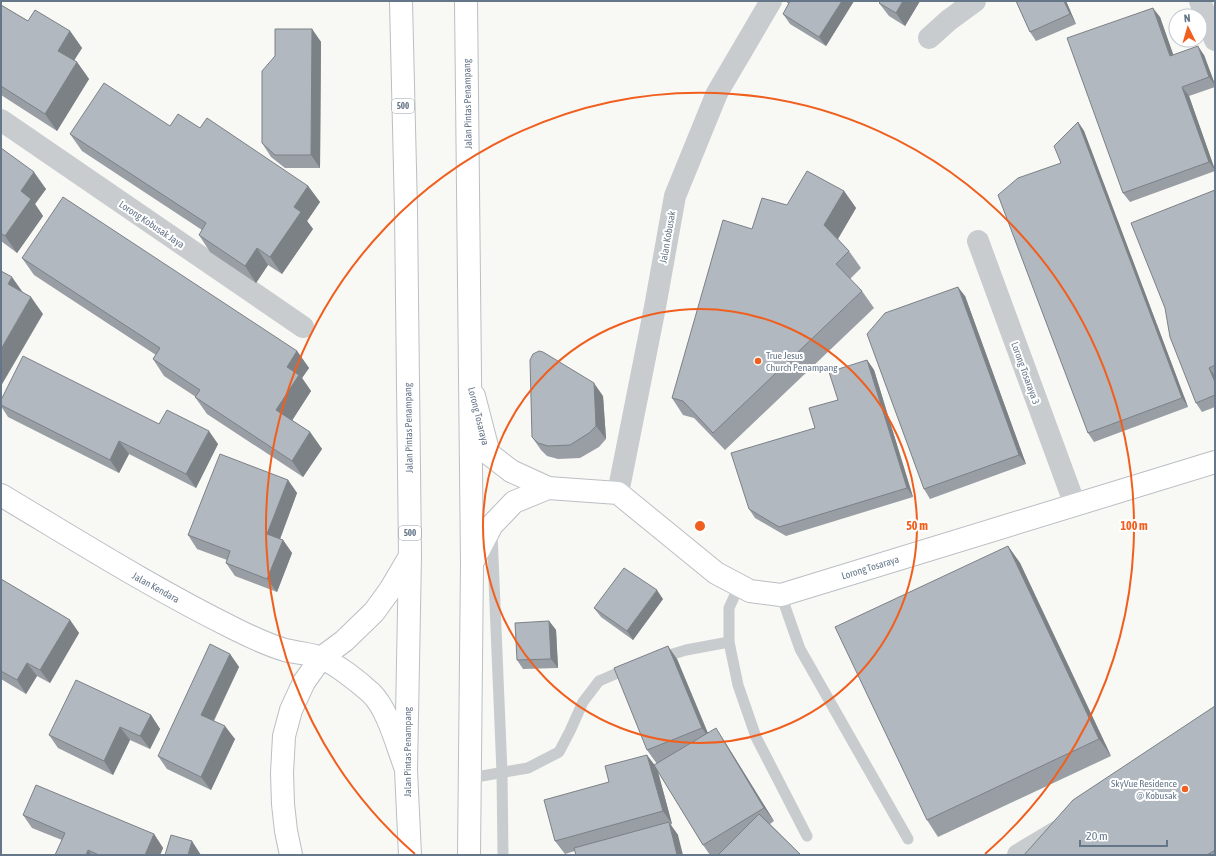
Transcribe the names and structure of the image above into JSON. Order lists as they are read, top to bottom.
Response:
{
  "streets": {
    "street": [
      "Jalan Pintas Penampang",
      "500",
      "Lorong Kobusak Jaya",
      "Jalan Kobusak",
      "Lorong Tosaraya 3",
      "Lorong Tosaraya",
      "Jalan Kendara"
    ]
  },
  "crossings": [
    ["Jalan Pintas Penampang", "Lorong Tosaraya"],
    ["Jalan Kobusak", "Lorong Tosaraya"],
    ["Lorong Tosaraya 3", "Lorong Tosaraya"]
  ],
  "places": ["True Jesus Church Penampang", "SkyVue Residence @ Kobusak"],
  "scale_bar": "20 m",
  "north": "top",
  "rings": ["50 m", "100 m"]
}
